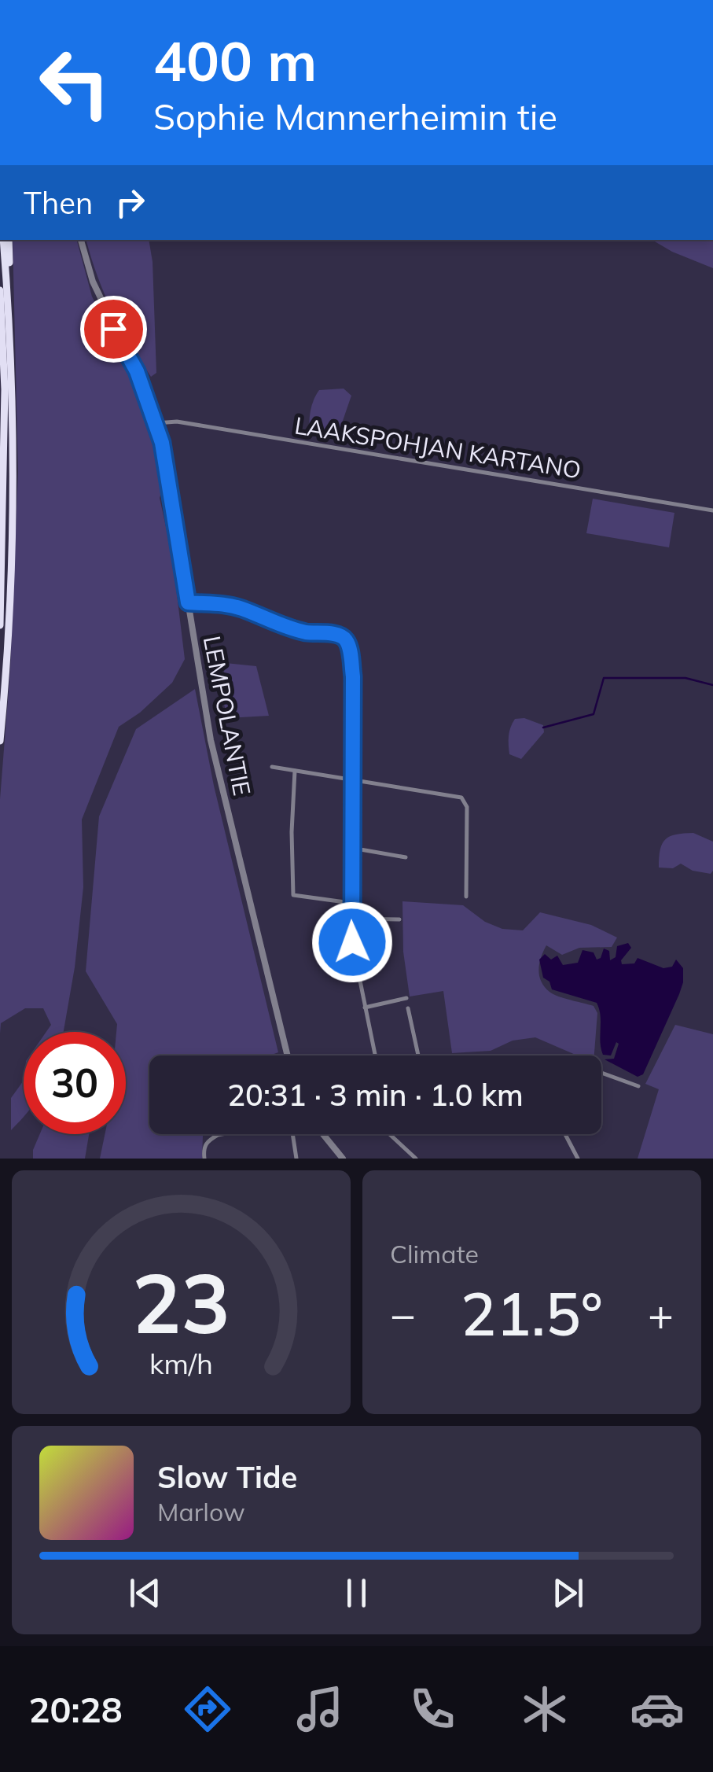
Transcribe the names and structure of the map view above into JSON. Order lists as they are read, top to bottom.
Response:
{
  "streets": {
    "street": ["LAAKSPOHJAN KARTANO", "LEMPOLANTIE"]
  },
  "crossings": [
    ["LAAKSPOHJAN KARTANO", "LEMPOLANTIE"]
  ],
  "page": {
    "turn": ["400 m", "Sophie Mannerheimin tie"],
    "then": "Then",
    "limit": "30",
    "trip": "20:31 · 3 min · 1.0 km",
    "tile": "Climate",
    "heat": ["−", "21.5°", "+"],
    "song": ["Slow Tide", "Marlow"],
    "tabs": "20:28",
    "gauge": ["23", "km/h"]
  }
}
